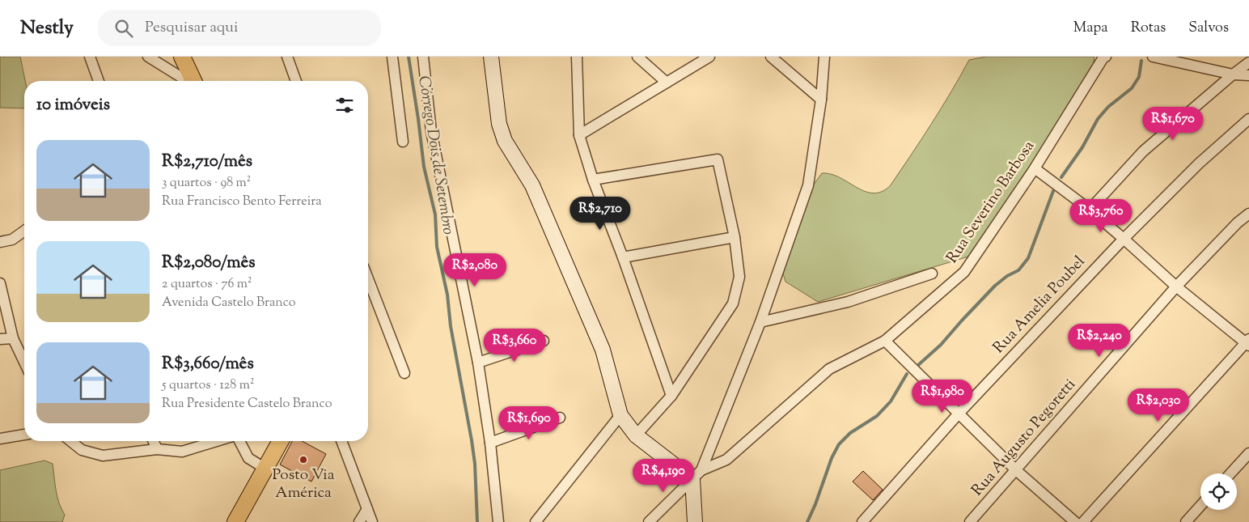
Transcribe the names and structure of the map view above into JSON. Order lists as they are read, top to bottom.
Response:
{
  "streets": {
    "street": ["Rua Severino Barbosa", "Rua Amelia Poubel", "Rua Augusto Pegoretti"]
  },
  "water": ["Córrego Dois de Setembro"],
  "places": ["Posto Via América"],
  "page": {
    "header": "Nestly",
    "search": "Pesquisar aqui",
    "nav": ["Mapa", "Rotas", "Salvos"],
    "heading": "10 imóveis",
    "price": [
      "R$1,670",
      "R$2,710",
      "R$3,760",
      "R$2,080",
      "R$2,240",
      "R$3,660",
      "R$1,980",
      "R$2,030",
      "R$1,690",
      "R$4,190"
    ],
    "list": [
      {
        "name": "R$2,710/mês",
        "note": "3 quartos · 98 m² · Rua Francisco Bento Ferreira"
      },
      {
        "name": "R$2,080/mês",
        "note": "2 quartos · 76 m² · Avenida Castelo Branco"
      },
      {
        "name": "R$3,660/mês",
        "note": "5 quartos · 128 m² · Rua Presidente Castelo Branco"
      }
    ]
  }
}
